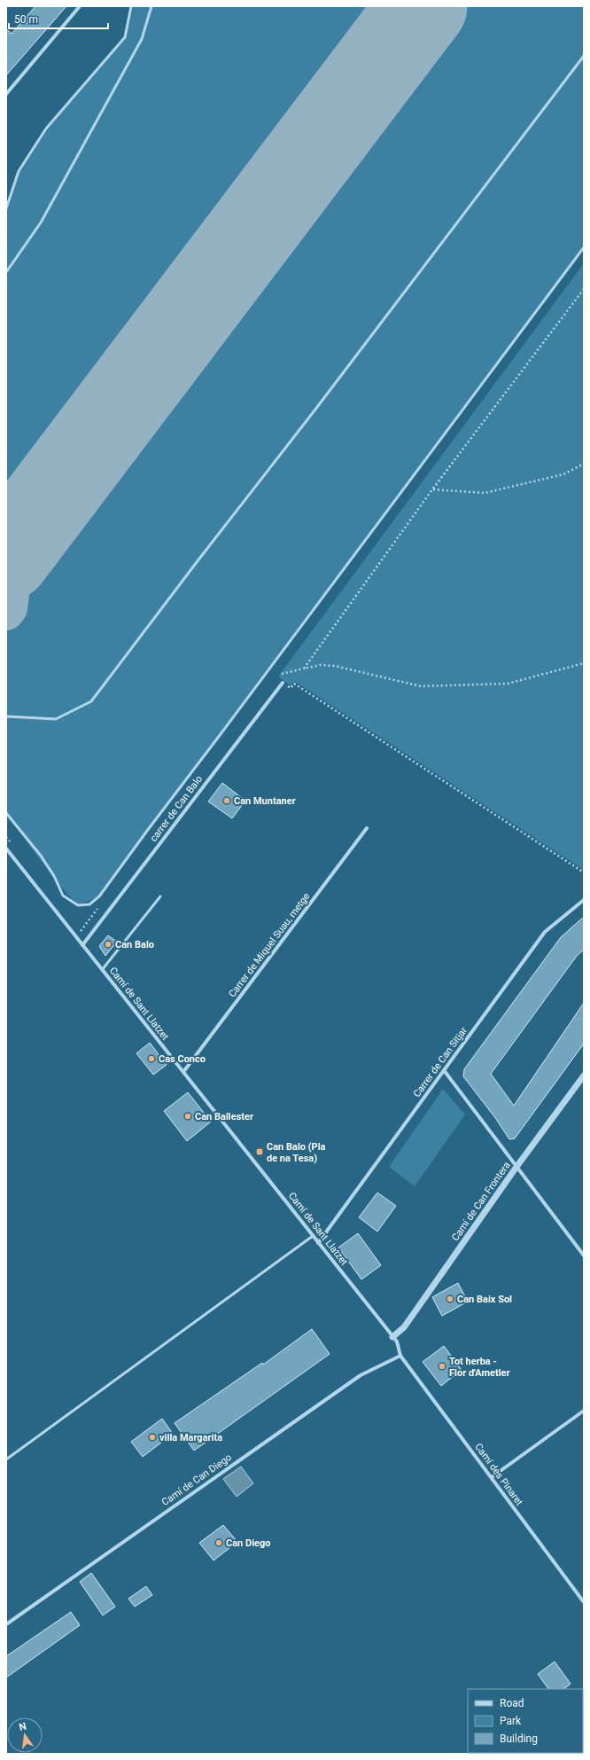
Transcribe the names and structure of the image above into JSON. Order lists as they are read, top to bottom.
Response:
{
  "streets": {
    "street": [
      "carrer de Can Balo",
      "Carrer de Miquel Suau, metge",
      "Camí de Sant Llatzet",
      "Carrer de Can Sitjar",
      "Camí de Can Frontera",
      "Camí des Pinaret",
      "Camí de Can Diego"
    ]
  },
  "crossings": [
    ["carrer de Can Balo", "Camí de Sant Llatzet"],
    ["Carrer de Miquel Suau, metge", "Camí de Sant Llatzet"],
    ["Camí de Sant Llatzet", "Carrer de Can Sitjar"],
    ["Camí de Sant Llatzet", "Camí de Can Frontera"],
    ["Camí de Sant Llatzet", "Camí des Pinaret"],
    ["Camí de Sant Llatzet", "Camí de Can Diego"],
    ["Camí des Pinaret", "Camí de Can Diego"]
  ],
  "places": {
    "other": [
      "Can Muntaner",
      "Can Balo",
      "Cas Conco",
      "Can Ballester",
      "Can Baix Sol",
      "Tot herba - Flor d'Ametler",
      "villa Margarita",
      "Can Diego"
    ],
    "transit": ["Can Balo (Pla de na Tesa)"]
  },
  "legend": ["Road", "Park", "Building"],
  "scale_bar": "50 m",
  "north": "top"
}
